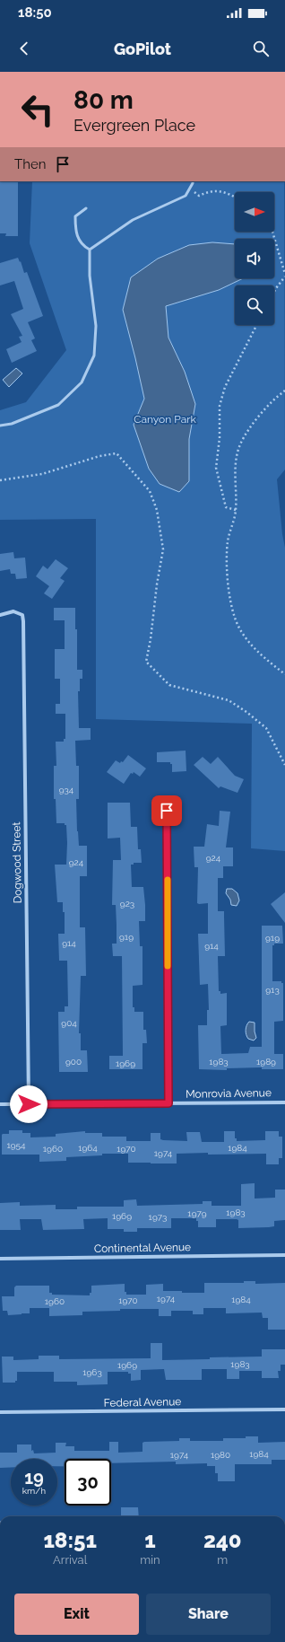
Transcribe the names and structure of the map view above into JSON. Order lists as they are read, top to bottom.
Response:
{
  "streets": {
    "street": [
      "Dogwood Street",
      "Monrovia Avenue",
      "Continental Avenue",
      "Federal Avenue"
    ]
  },
  "crossings": [
    ["Dogwood Street", "Monrovia Avenue"]
  ],
  "parks": ["Canyon Park"],
  "house_numbers": [
    "934",
    "924",
    "924",
    "923",
    "919",
    "919",
    "914",
    "914",
    "913",
    "904",
    "900",
    "1983",
    "1989",
    "1969",
    "1954",
    "1964",
    "1984",
    "1960",
    "1970",
    "1974",
    "1983",
    "1979",
    "1969",
    "1973",
    "1974",
    "1984",
    "1970",
    "1960",
    "1983",
    "1969",
    "1963",
    "1984",
    "1974",
    "1980"
  ],
  "north": "right",
  "page": {
    "status": "18:50",
    "header": "GoPilot",
    "turn": ["80 m", "Evergreen Place"],
    "then": "Then",
    "speed": "19 km/h",
    "limit": "30",
    "eta": [
      "18:51",
      "Arrival",
      "1",
      "min",
      "240",
      "m"
    ],
    "buttons": ["Exit", "Share"]
  }
}
